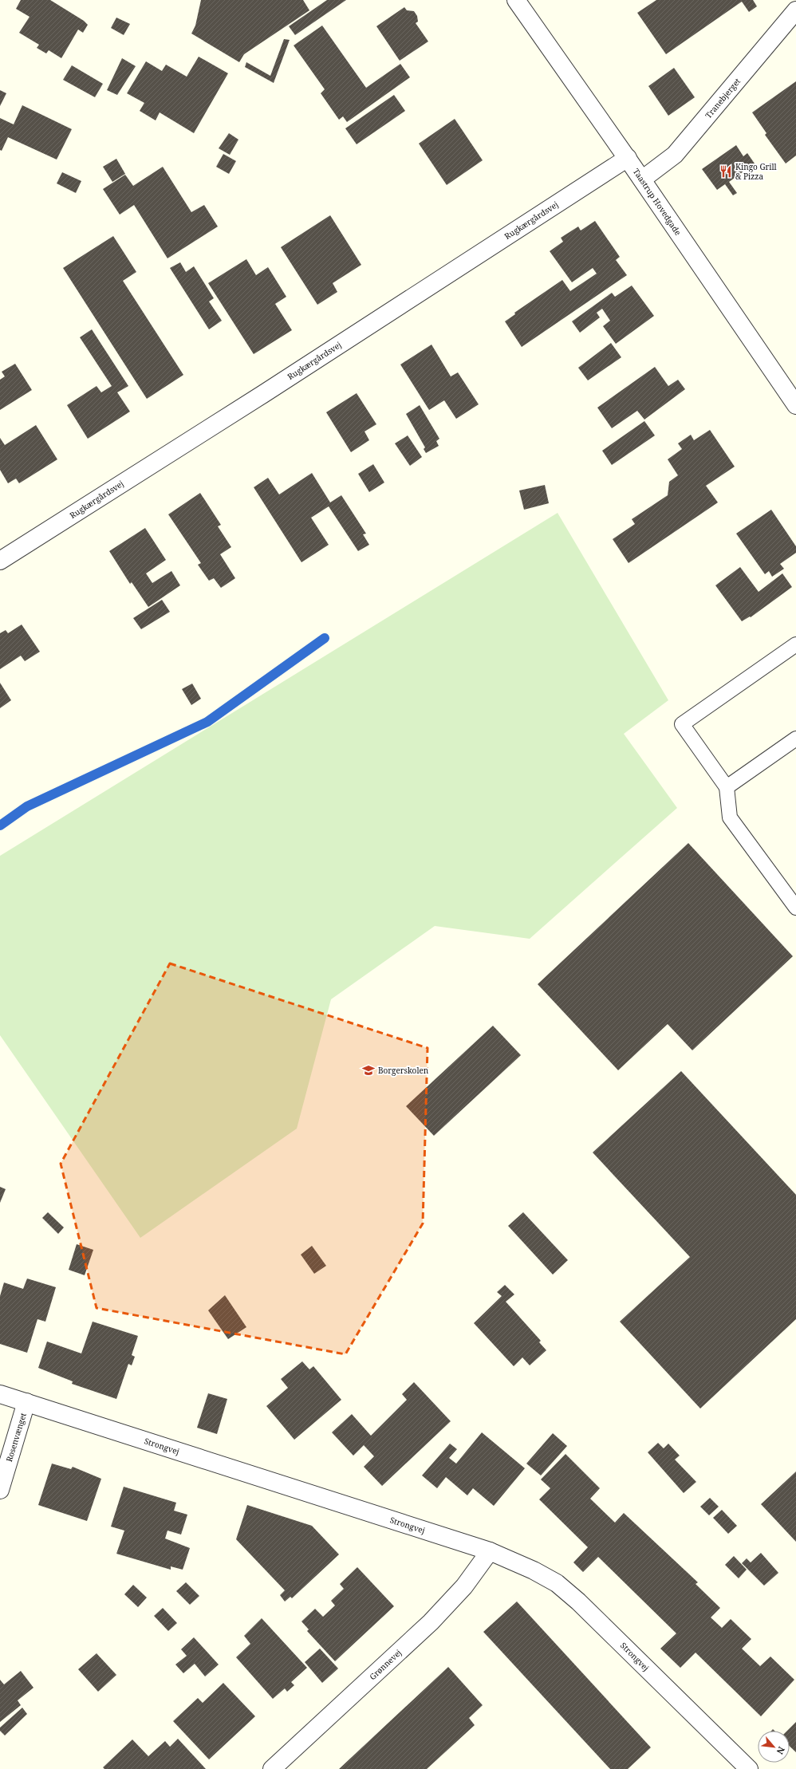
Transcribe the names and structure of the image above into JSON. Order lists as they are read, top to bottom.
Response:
{
  "streets": {
    "street": [
      "Tranebjerget",
      "Taastrup Hovedgade",
      "Rugkærgårdsvej",
      "Rosenvænget",
      "Strongvej",
      "Grønnevej"
    ]
  },
  "crossings": [
    ["Tranebjerget", "Taastrup Hovedgade"],
    ["Taastrup Hovedgade", "Rugkærgårdsvej"],
    ["Rosenvænget", "Strongvej"],
    ["Strongvej", "Grønnevej"]
  ],
  "places": {
    "restaurant": ["Kingo Grill & Pizza"],
    "school or university": ["Borgerskolen"]
  },
  "north": "bottom right"
}
